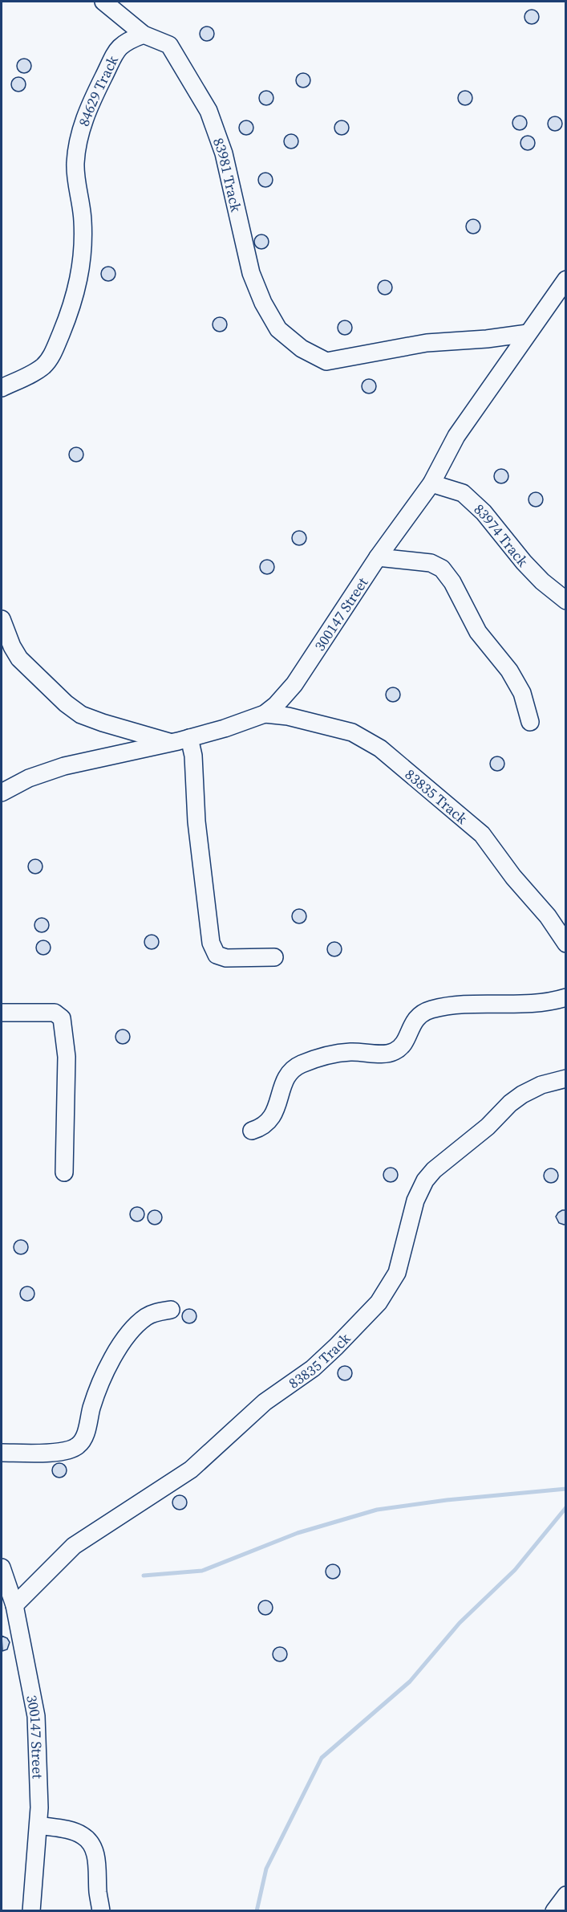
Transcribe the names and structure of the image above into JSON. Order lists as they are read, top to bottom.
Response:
{
  "streets": {
    "street": [
      "84629 Track",
      "83981 Track",
      "83974 Track",
      "300147 Street",
      "83835 Track"
    ]
  },
  "crossings": [
    ["84629 Track", "83981 Track"],
    ["83981 Track", "300147 Street"],
    ["83974 Track", "300147 Street"],
    ["300147 Street", "83835 Track"]
  ]
}
